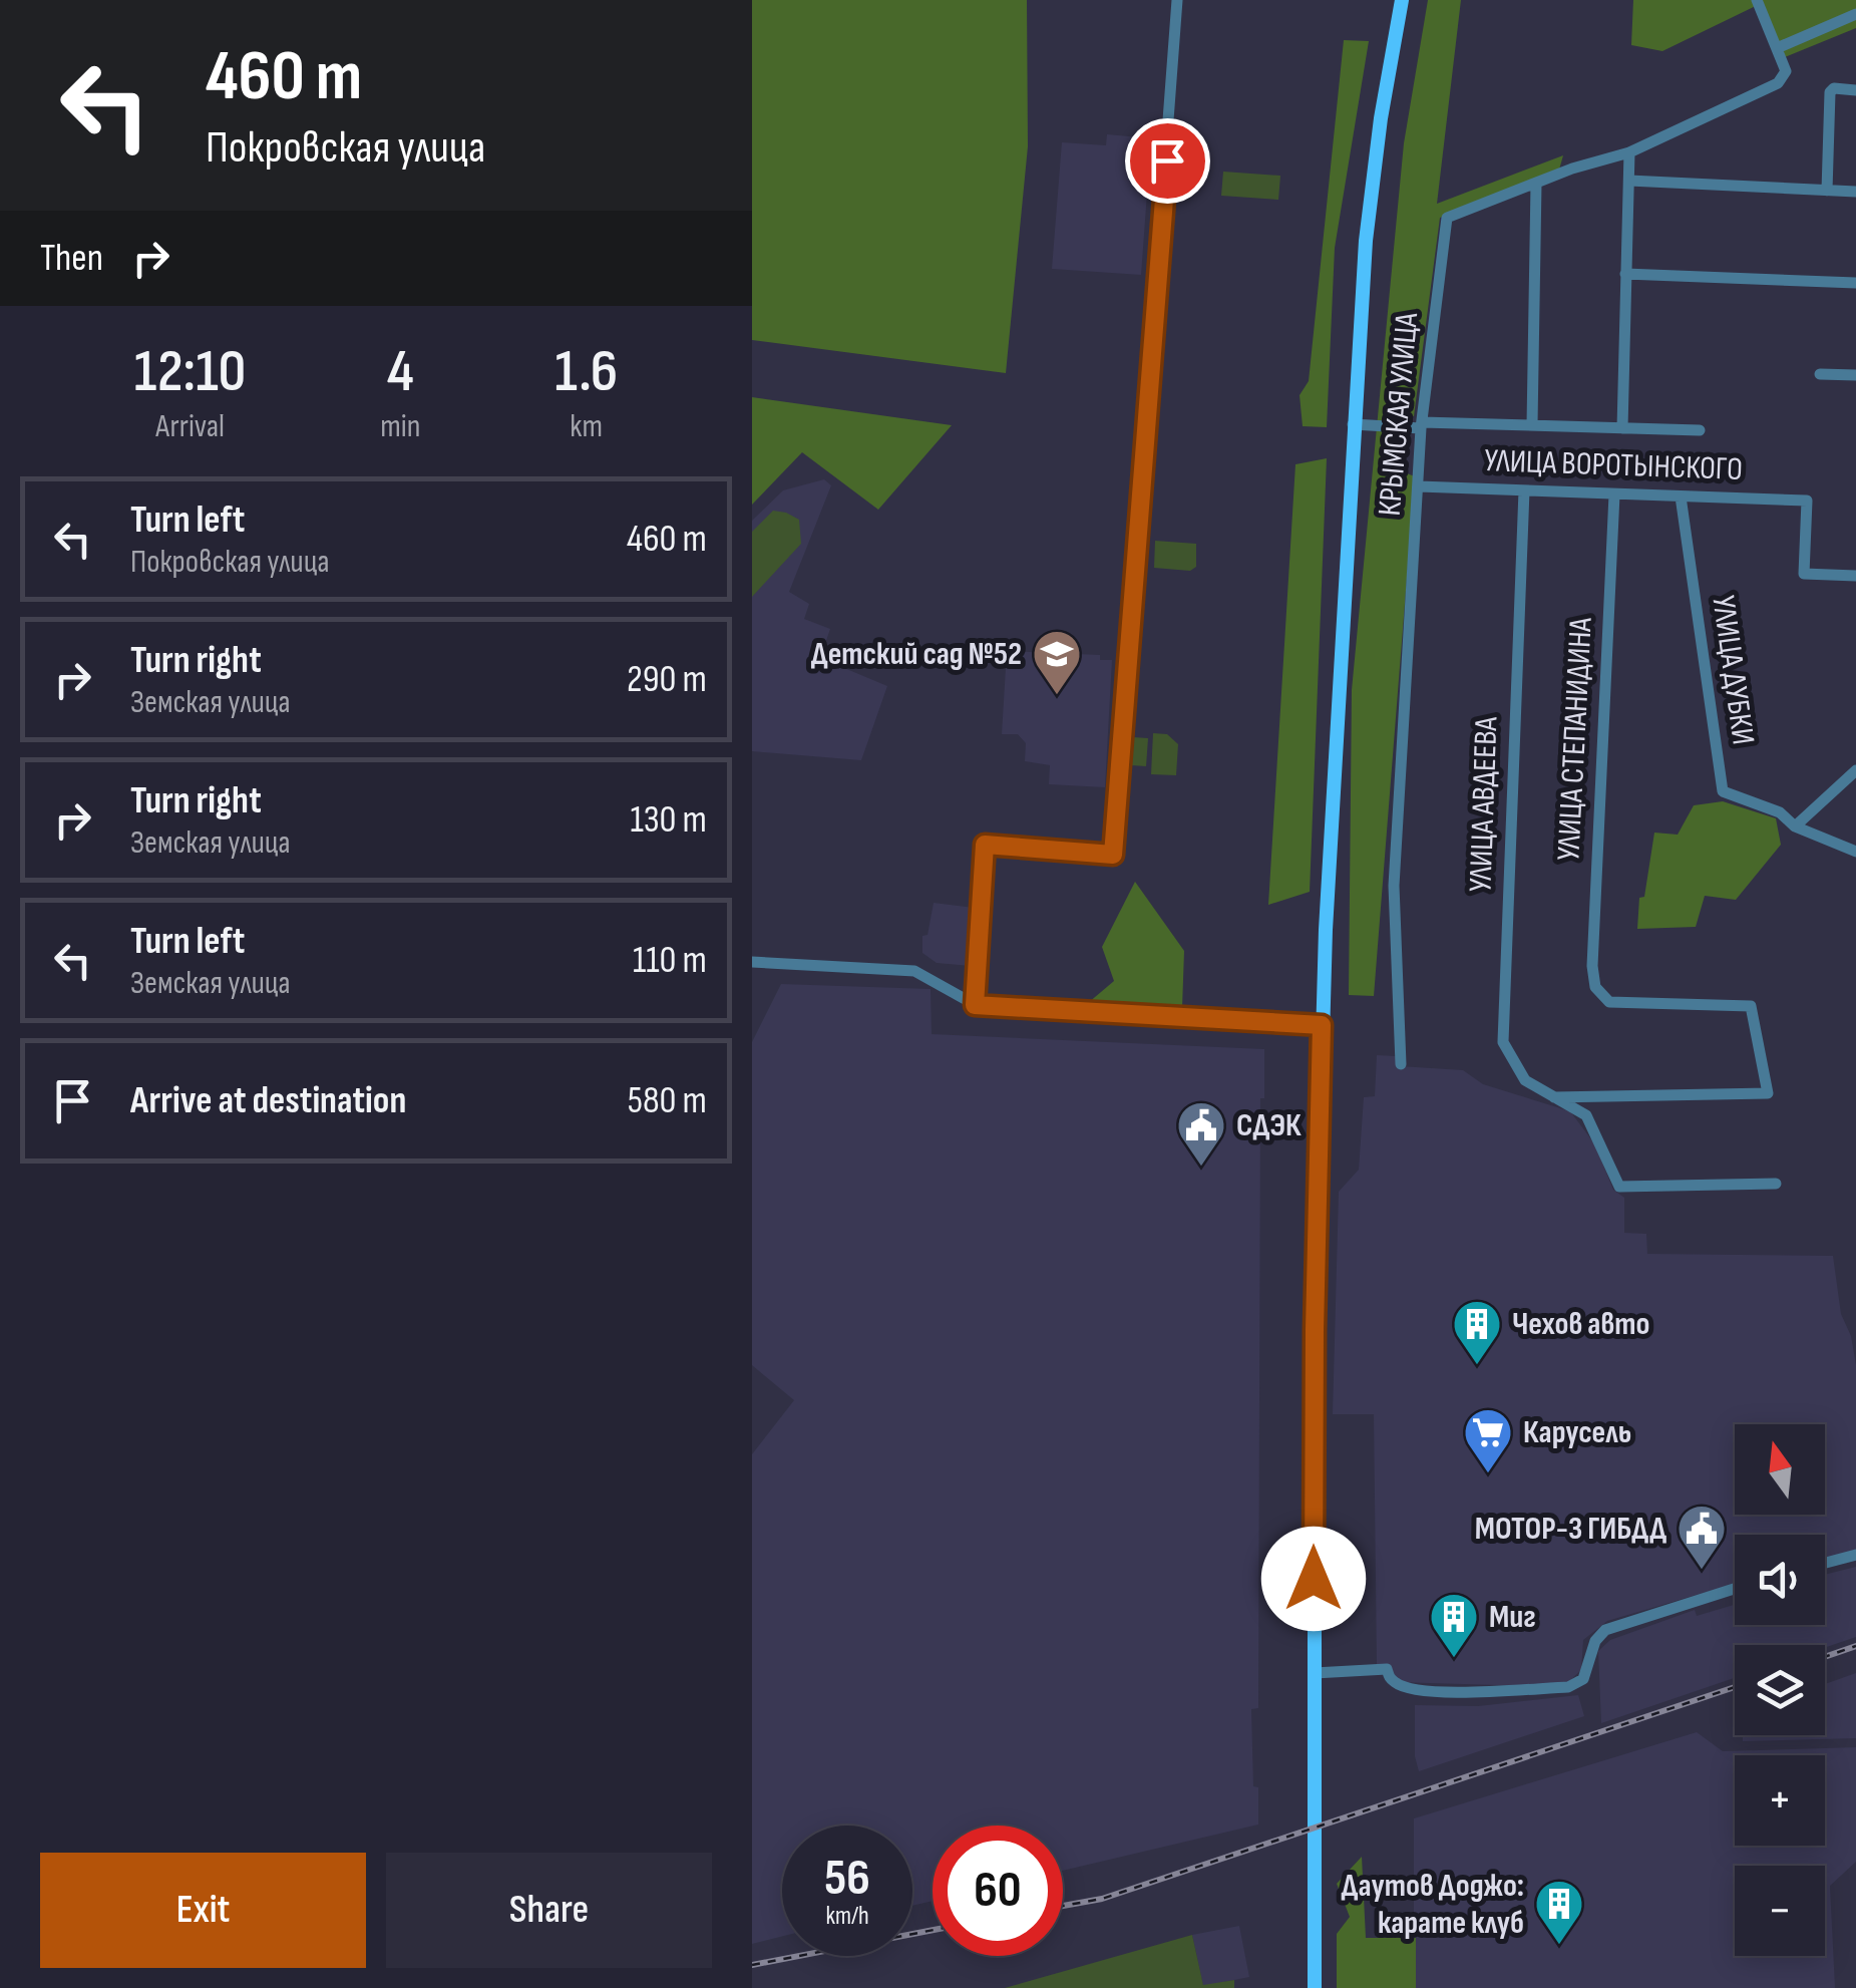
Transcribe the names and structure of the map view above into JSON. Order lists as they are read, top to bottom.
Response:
{
  "streets": {
    "street": [
      "КРЫМСКАЯ УЛИЦА",
      "УЛИЦА ВОРОТЫНСКОГО",
      "УЛИЦА ДУБКИ",
      "УЛИЦА СТЕПАНИДИНА",
      "УЛИЦА АВДЕЕВА"
    ]
  },
  "crossings": [
    ["КРЫМСКАЯ УЛИЦА", "УЛИЦА ВОРОТЫНСКОГО"],
    ["УЛИЦА ВОРОТЫНСКОГО", "УЛИЦА ДУБКИ"],
    ["УЛИЦА ВОРОТЫНСКОГО", "УЛИЦА СТЕПАНИДИНА"],
    ["УЛИЦА ВОРОТЫНСКОГО", "УЛИЦА АВДЕЕВА"],
    ["УЛИЦА СТЕПАНИДИНА", "УЛИЦА АВДЕЕВА"]
  ],
  "places": {
    "school or university": ["Детский сад №52"],
    "public building": ["СДЭК", "МОТОР-3 ГИБДД"],
    "building": ["Чехов авто", "Миг", "Даутов Доджо: карате клуб"],
    "supermarket": ["Карусель"]
  },
  "north": "top",
  "page": {
    "turn": ["460 m", "Покровская улица"],
    "then": "Then",
    "eta": [
      "12:10",
      "Arrival",
      "4",
      "min",
      "1.6",
      "km"
    ],
    "list": [
      {
        "name": "Turn left",
        "note": "Покровская улица",
        "value": "460 m"
      },
      {
        "name": "Turn right",
        "note": "Земская улица",
        "value": "290 m"
      },
      {
        "name": "Turn right",
        "note": "Земская улица",
        "value": "130 m"
      },
      {
        "name": "Turn left",
        "note": "Земская улица",
        "value": "110 m"
      },
      {
        "name": "Arrive at destination",
        "value": "580 m"
      }
    ],
    "map_buttons": ["+", "−"],
    "speed": "56 km/h",
    "limit": "60",
    "buttons": ["Exit", "Share"]
  }
}
